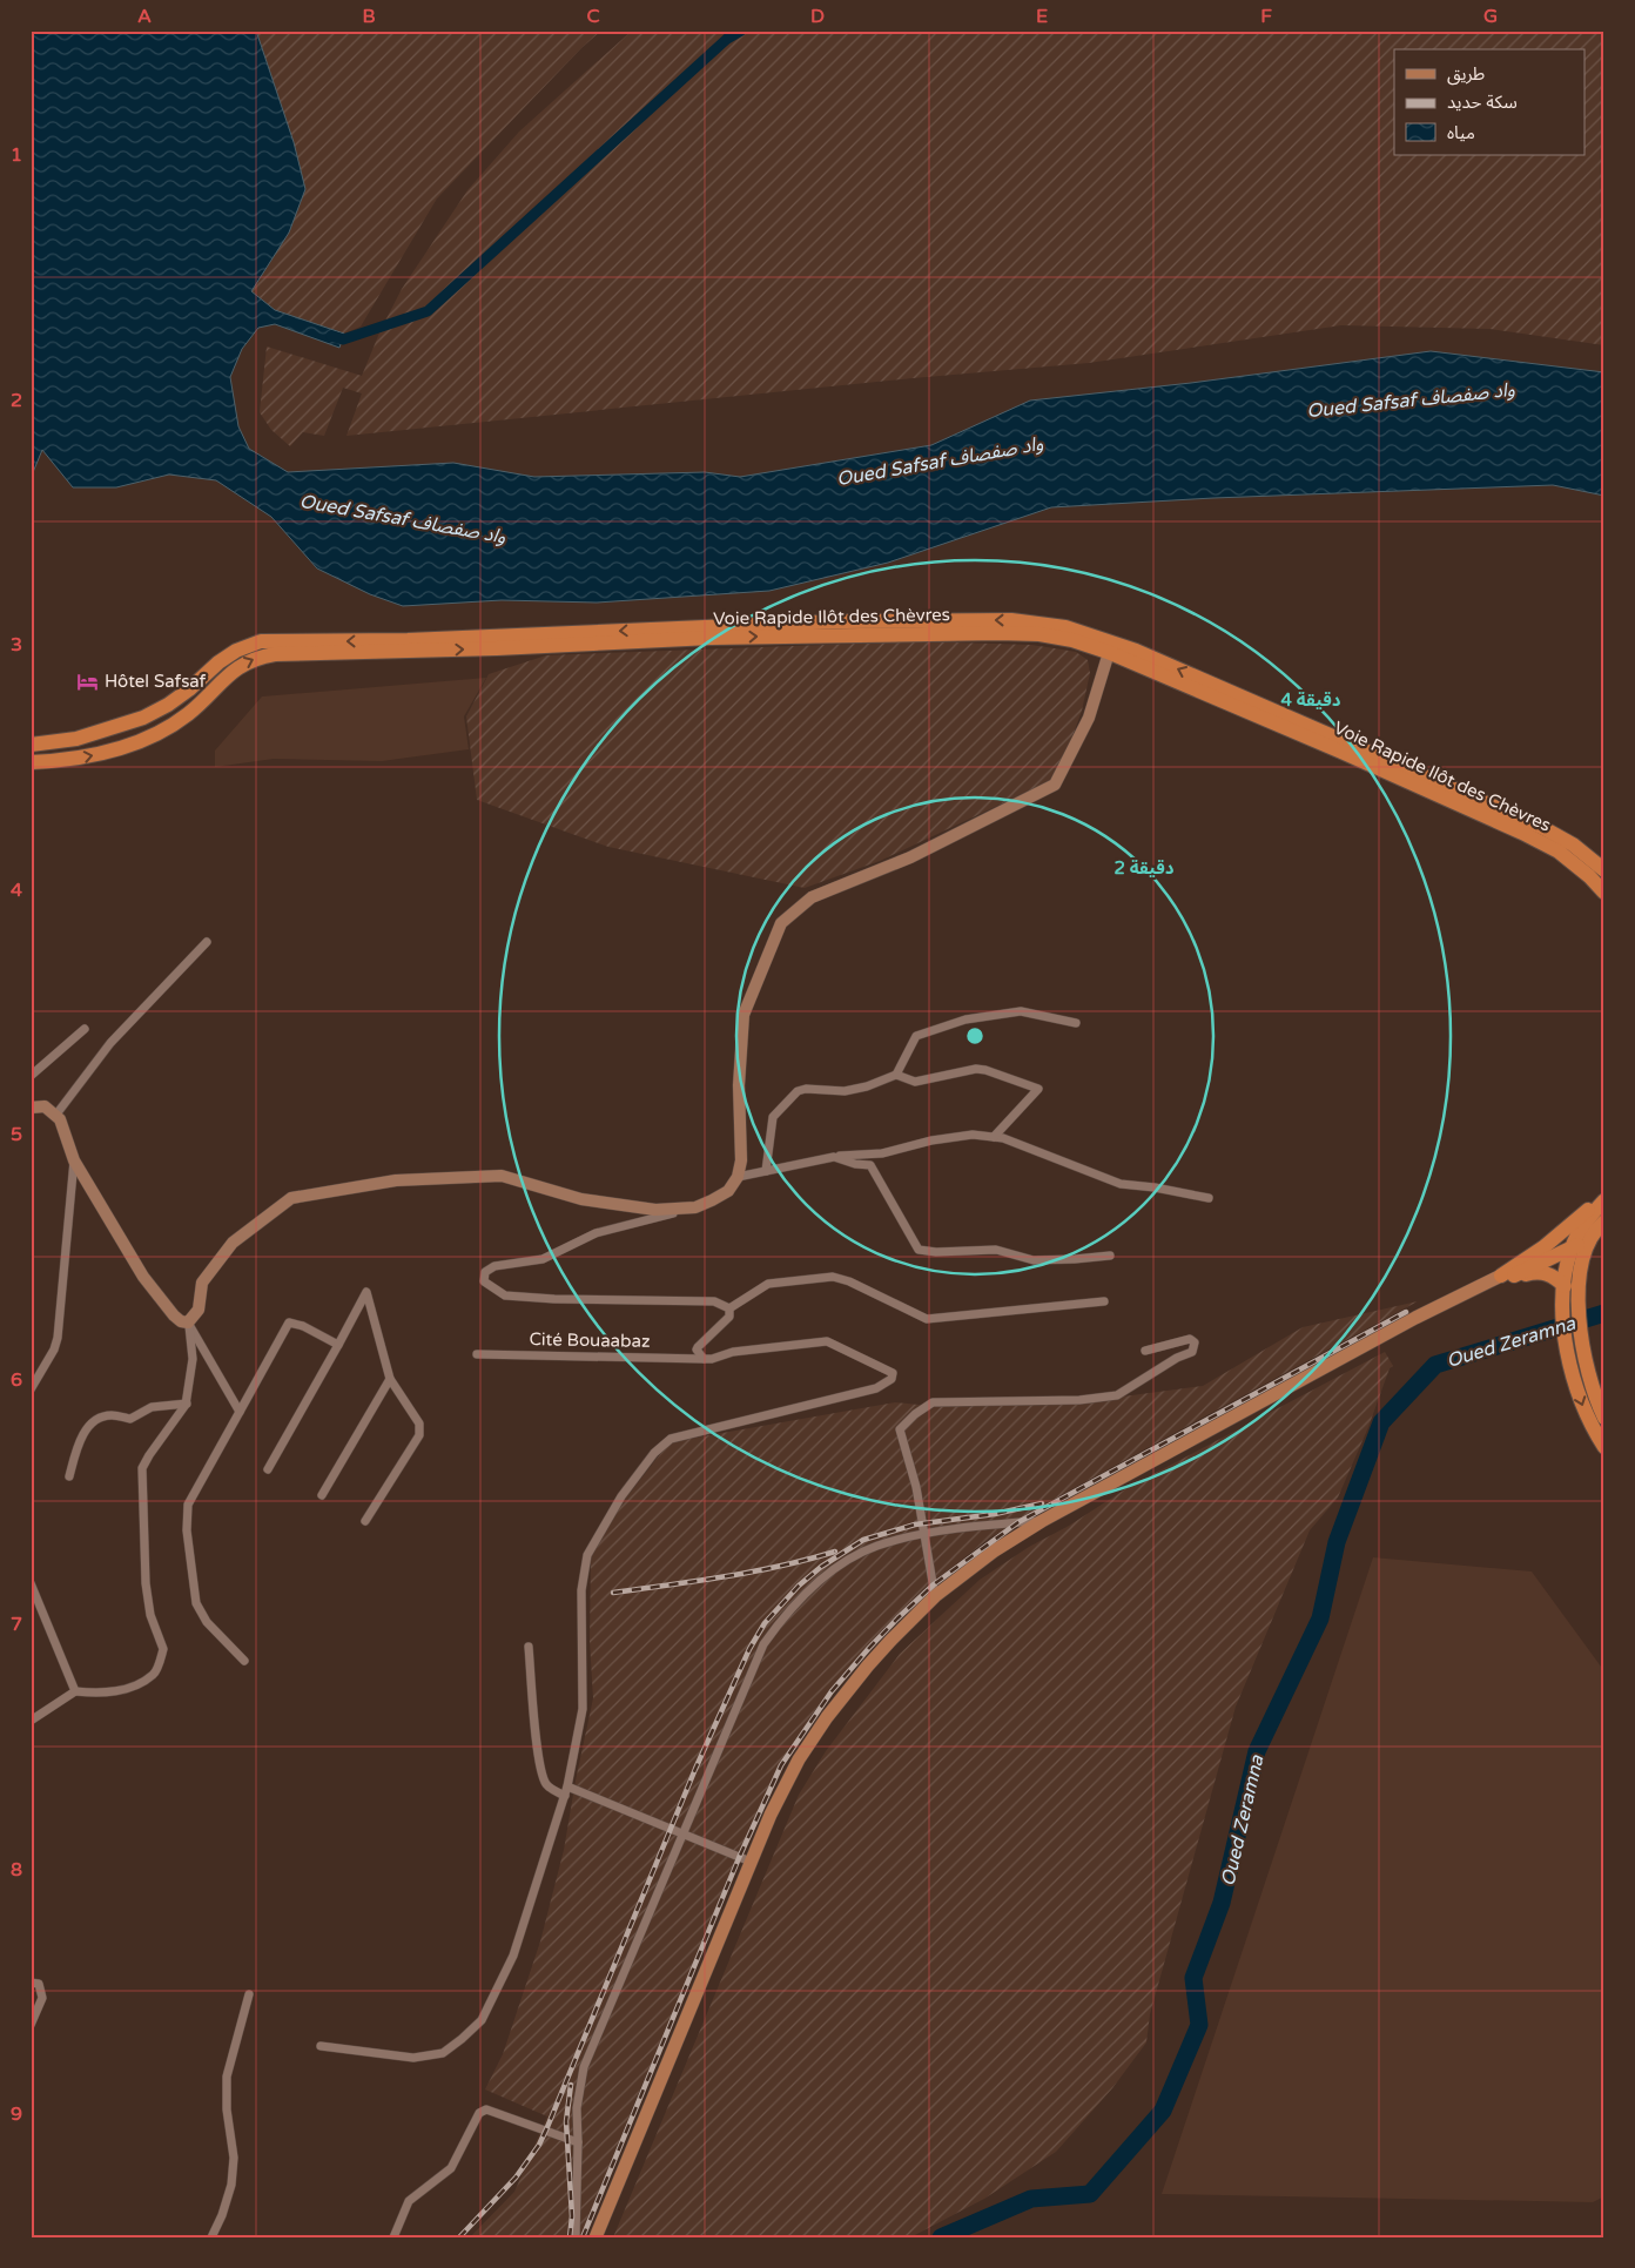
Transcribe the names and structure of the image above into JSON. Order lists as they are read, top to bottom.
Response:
{
  "streets": {
    "highway": ["Voie Rapide Ilôt des Chèvres"],
    "street": ["Cité Bouaabaz"]
  },
  "water": ["Oued Safsaf واد صفصاف", "Oued Zeramna"],
  "places": {
    "hotel": ["Hôtel Safsaf"]
  },
  "legend": ["طريق", "سكة حديد", "مياه"],
  "grid": {
    "columns": [
      "A",
      "B",
      "C",
      "D",
      "E",
      "F",
      "G"
    ],
    "rows": [
      "1",
      "2",
      "3",
      "4",
      "5",
      "6",
      "7",
      "8",
      "9"
    ]
  },
  "rings": ["4 دقيقة", "2 دقيقة"]
}
